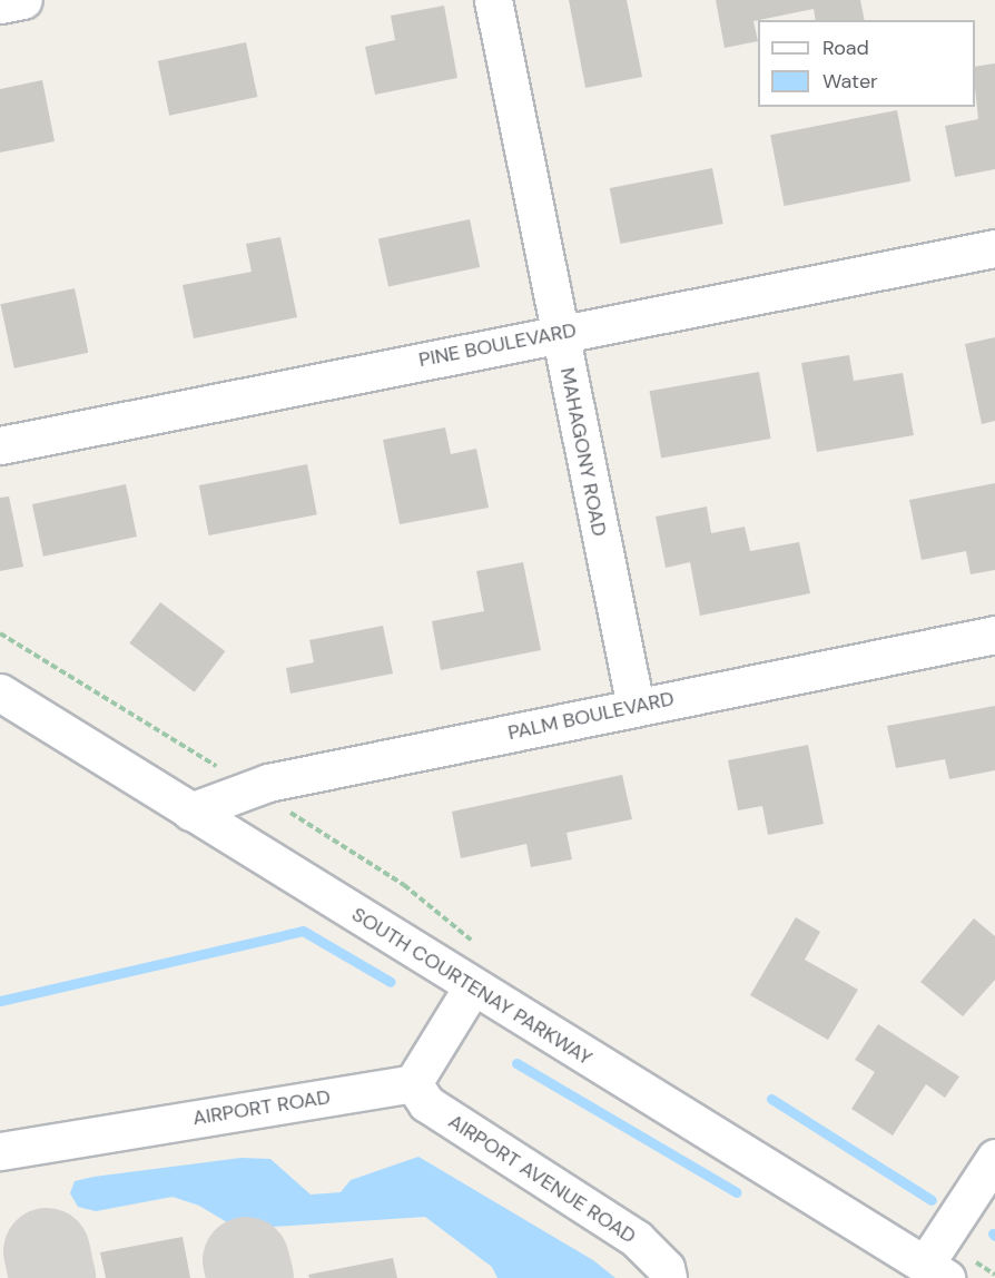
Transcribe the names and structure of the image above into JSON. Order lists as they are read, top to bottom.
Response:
{
  "streets": {
    "street": [
      "PINE BOULEVARD",
      "MAHAGONY ROAD",
      "PALM BOULEVARD",
      "SOUTH COURTENAY PARKWAY",
      "AIRPORT ROAD",
      "AIRPORT AVENUE ROAD"
    ]
  },
  "crossings": [
    ["PINE BOULEVARD", "MAHAGONY ROAD"],
    ["MAHAGONY ROAD", "PALM BOULEVARD"],
    ["PALM BOULEVARD", "SOUTH COURTENAY PARKWAY"],
    ["AIRPORT ROAD", "AIRPORT AVENUE ROAD"]
  ],
  "legend": ["Road", "Water"]
}
